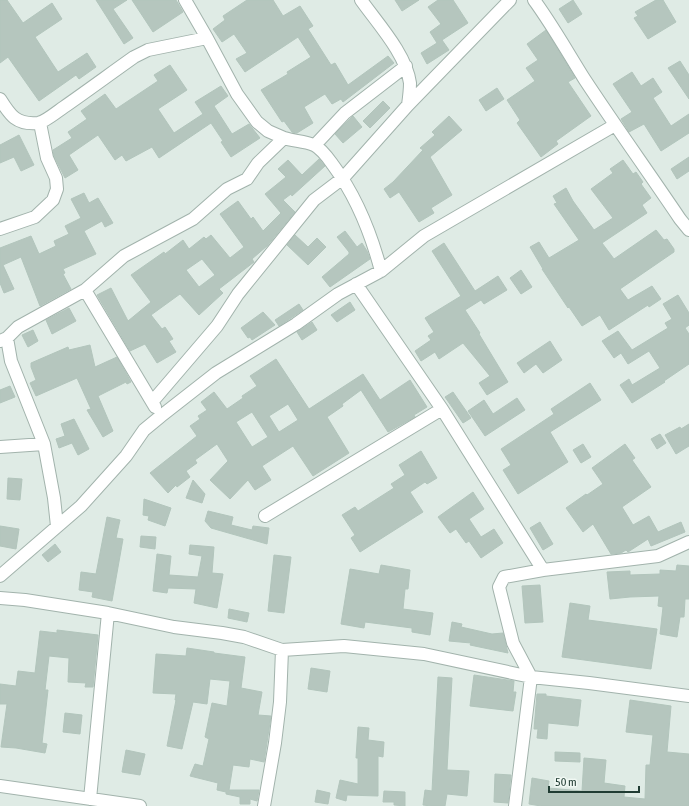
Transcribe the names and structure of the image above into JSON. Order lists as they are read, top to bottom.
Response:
{
  "scale_bar": "50 m"
}
